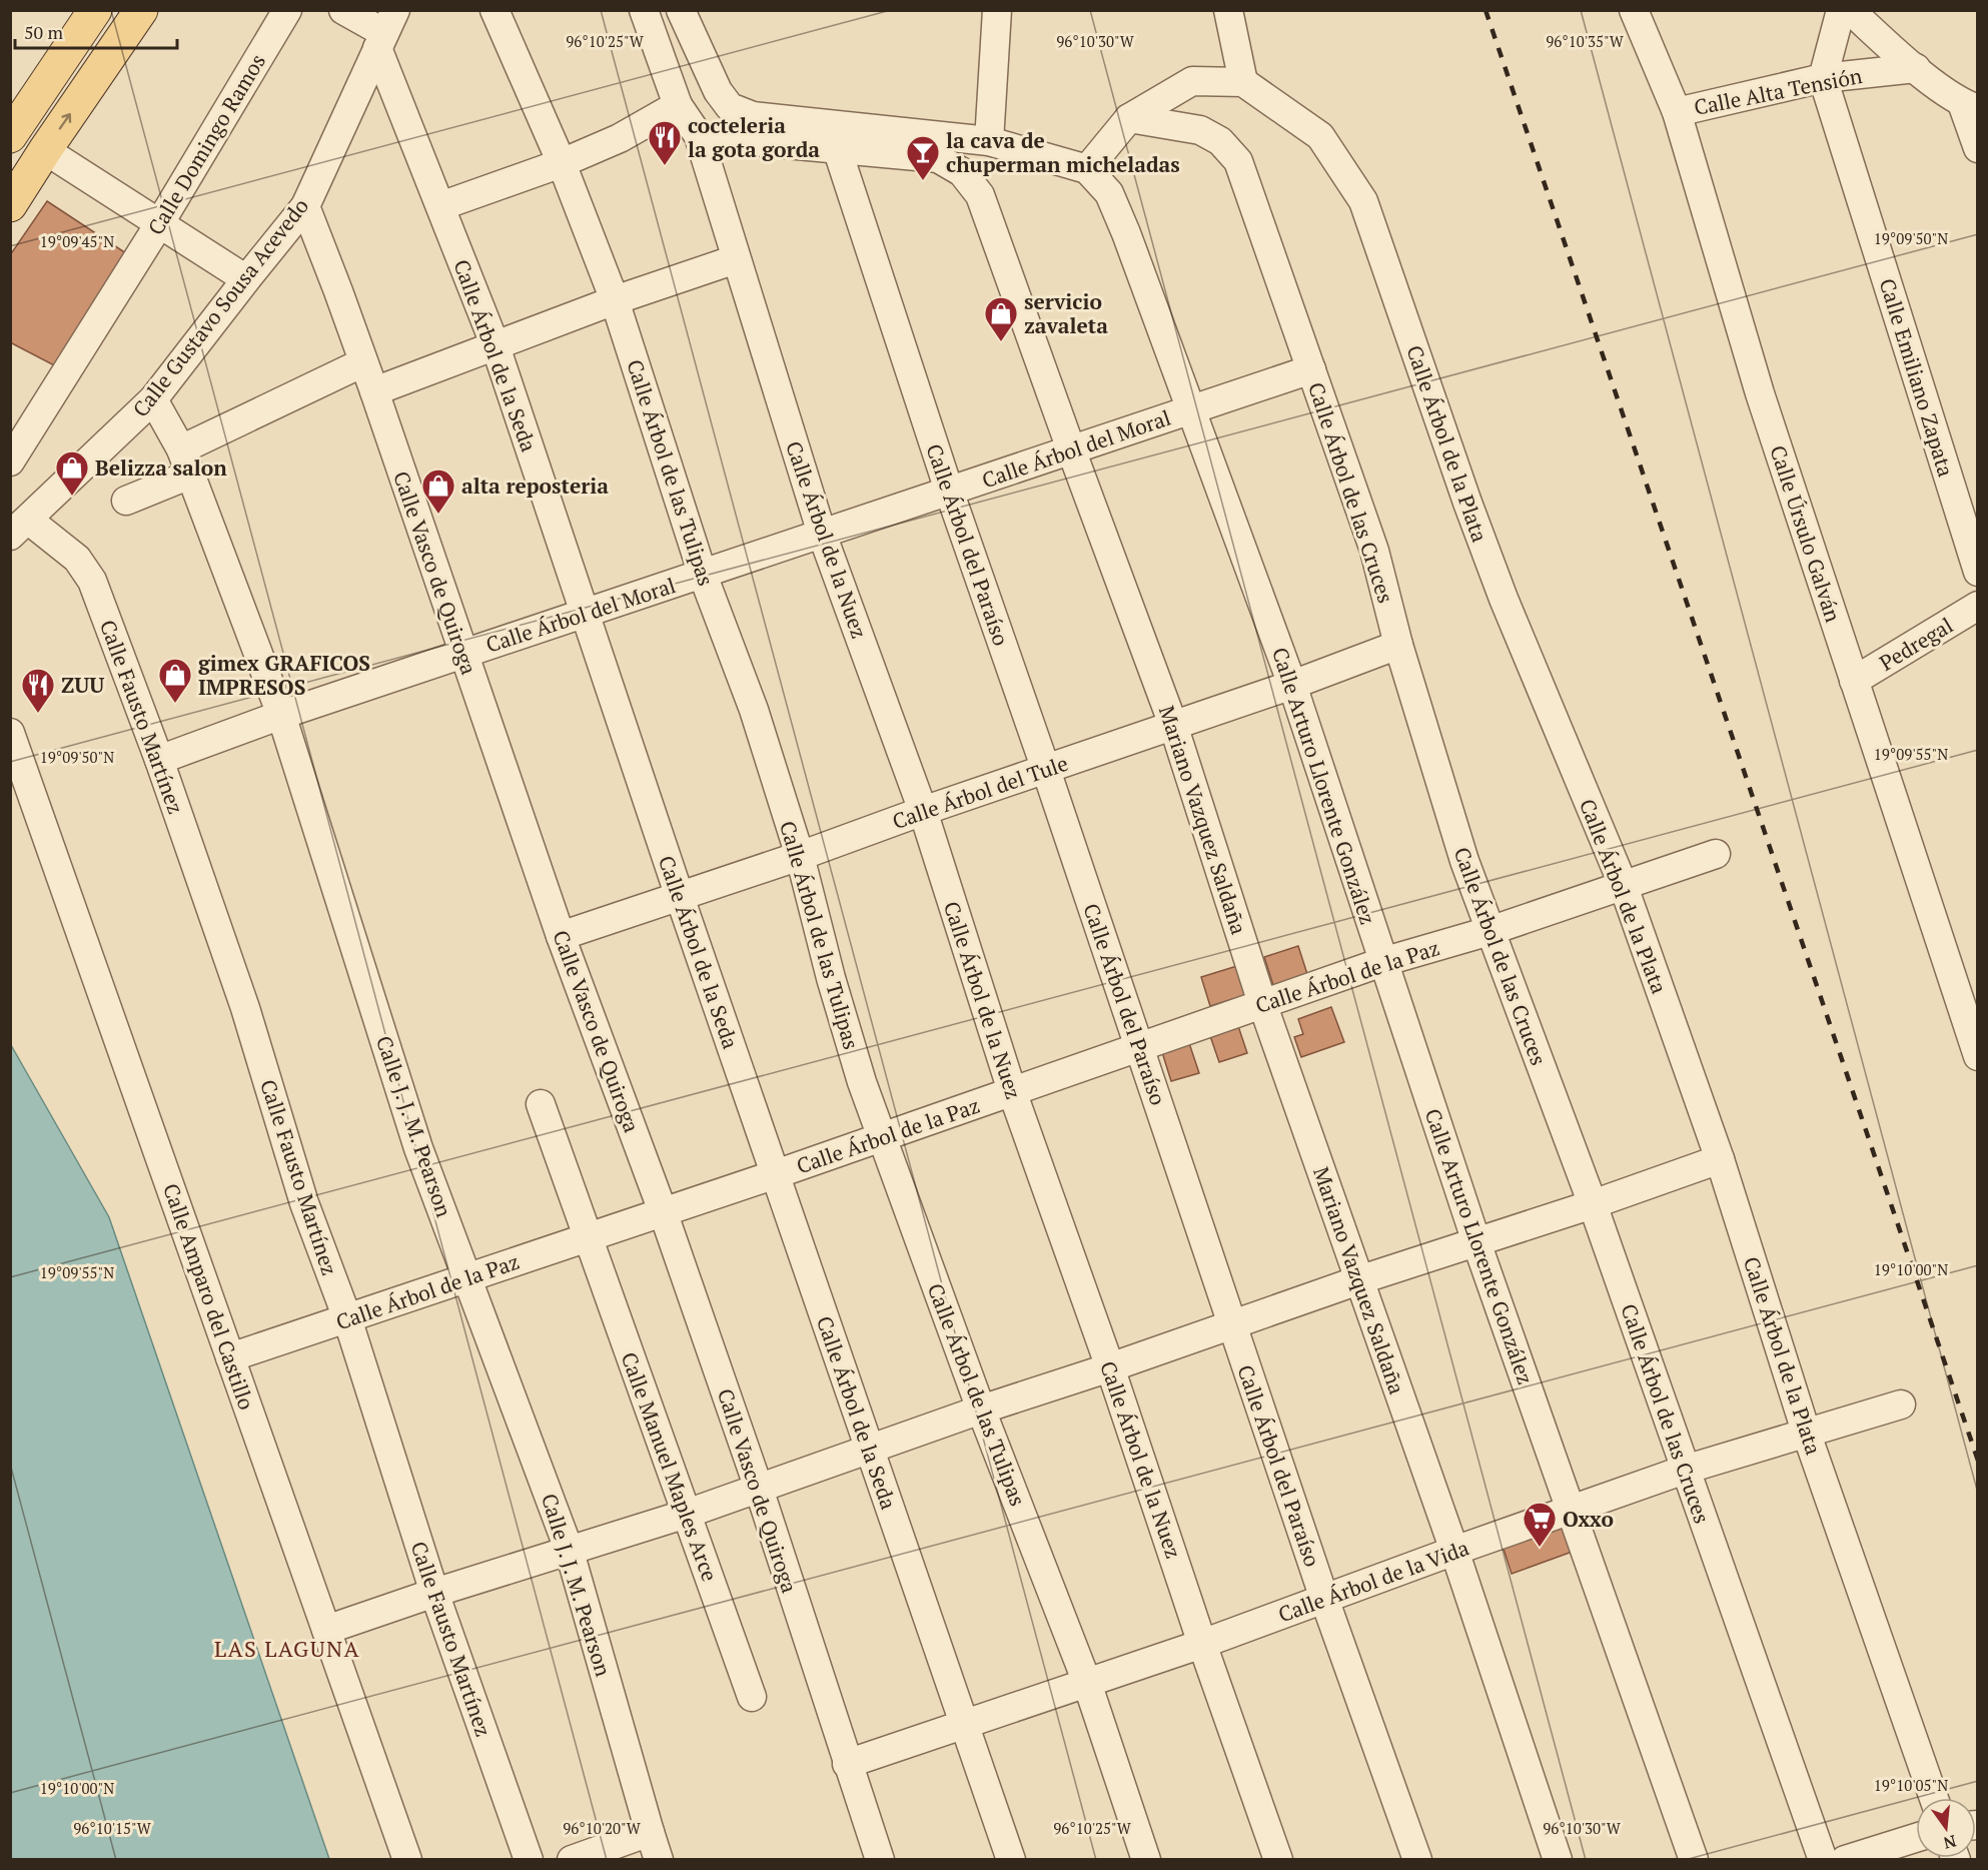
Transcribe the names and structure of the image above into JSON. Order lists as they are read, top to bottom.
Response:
{
  "streets": {
    "street": [
      "Calle Alta Tensión",
      "Calle Domingo Ramos",
      "Calle Gustavo Sousa Acevedo",
      "Calle Árbol de la Seda",
      "Calle Emiliano Zapata",
      "Calle Árbol de la Plata",
      "Calle Árbol del Moral",
      "Calle Árbol de las Tulipas",
      "Calle Árbol de las Cruces",
      "Calle Úrsulo Galván",
      "Calle Árbol de la Nuez",
      "Calle Árbol del Paraíso",
      "Calle Vasco de Quiroga",
      "Pedregal",
      "Calle Fausto Martínez",
      "Calle Arturo Llorente González",
      "Calle Árbol del Tule",
      "Mariano Vazquez Saldaña",
      "Calle Árbol de la Paz",
      "Calle J. J. M. Pearson",
      "Calle Amparo del Castillo",
      "Calle Manuel Maples Arce",
      "Calle Árbol de la Vida"
    ]
  },
  "crossings": [
    ["Calle Alta Tensión", "Calle Emiliano Zapata"],
    ["Calle Alta Tensión", "Calle Úrsulo Galván"],
    ["Calle Gustavo Sousa Acevedo", "Calle Árbol de la Seda"],
    ["Calle Gustavo Sousa Acevedo", "Calle Vasco de Quiroga"],
    ["Calle Gustavo Sousa Acevedo", "Calle Fausto Martínez"],
    ["Calle Gustavo Sousa Acevedo", "Calle J. J. M. Pearson"],
    ["Calle Árbol de la Seda", "Calle Árbol del Moral"],
    ["Calle Árbol de la Seda", "Calle Árbol del Tule"],
    ["Calle Árbol de la Seda", "Calle Árbol de la Paz"],
    ["Calle Árbol de la Seda", "Calle Árbol de la Vida"],
    ["Calle Árbol de la Plata", "Calle Árbol de la Paz"],
    ["Calle Árbol de la Plata", "Calle Árbol de la Vida"],
    ["Calle Árbol del Moral", "Calle Árbol de las Tulipas"],
    ["Calle Árbol del Moral", "Calle Árbol de las Cruces"],
    ["Calle Árbol del Moral", "Calle Árbol de la Nuez"],
    ["Calle Árbol del Moral", "Calle Árbol del Paraíso"],
    ["Calle Árbol del Moral", "Calle Vasco de Quiroga"],
    ["Calle Árbol del Moral", "Calle Fausto Martínez"],
    ["Calle Árbol del Moral", "Calle Arturo Llorente González"],
    ["Calle Árbol del Moral", "Mariano Vazquez Saldaña"],
    ["Calle Árbol del Moral", "Calle J. J. M. Pearson"],
    ["Calle Árbol de las Tulipas", "Calle Árbol del Tule"],
    ["Calle Árbol de las Tulipas", "Calle Árbol de la Paz"],
    ["Calle Árbol de las Tulipas", "Calle Árbol de la Vida"],
    ["Calle Árbol de las Cruces", "Calle Árbol del Tule"],
    ["Calle Árbol de las Cruces", "Calle Árbol de la Paz"],
    ["Calle Árbol de las Cruces", "Calle Árbol de la Vida"],
    ["Calle Úrsulo Galván", "Pedregal"],
    ["Calle Árbol de la Nuez", "Calle Árbol del Tule"],
    ["Calle Árbol de la Nuez", "Mariano Vazquez Saldaña"],
    ["Calle Árbol de la Nuez", "Calle Árbol de la Paz"],
    ["Calle Árbol de la Nuez", "Calle Árbol de la Vida"],
    ["Calle Árbol del Paraíso", "Calle Árbol del Tule"],
    ["Calle Árbol del Paraíso", "Mariano Vazquez Saldaña"],
    ["Calle Árbol del Paraíso", "Calle Árbol de la Paz"],
    ["Calle Árbol del Paraíso", "Calle Árbol de la Vida"],
    ["Calle Vasco de Quiroga", "Calle Árbol del Tule"],
    ["Calle Vasco de Quiroga", "Calle Árbol de la Paz"],
    ["Calle Vasco de Quiroga", "Calle Árbol de la Vida"],
    ["Calle Fausto Martínez", "Calle Árbol de la Paz"],
    ["Calle Arturo Llorente González", "Calle Árbol del Tule"],
    ["Calle Arturo Llorente González", "Calle Árbol de la Paz"],
    ["Calle Arturo Llorente González", "Calle Árbol de la Vida"],
    ["Calle Árbol del Tule", "Mariano Vazquez Saldaña"],
    ["Mariano Vazquez Saldaña", "Calle Árbol de la Paz"],
    ["Mariano Vazquez Saldaña", "Calle Árbol de la Vida"],
    ["Calle Árbol de la Paz", "Calle J. J. M. Pearson"],
    ["Calle Árbol de la Paz", "Calle Amparo del Castillo"],
    ["Calle Árbol de la Paz", "Calle Manuel Maples Arce"]
  ],
  "districts": ["LAS LAGUNA"],
  "places": {
    "restaurant": ["cocteleria la gota gorda", "ZUU"],
    "bar": ["la cava de chuperman micheladas"],
    "shop": [
      "servicio zavaleta",
      "Belizza salon",
      "alta reposteria",
      "gimex GRAFICOS IMPRESOS"
    ],
    "supermarket": ["Oxxo"]
  },
  "scale_bar": "50 m",
  "north": "bottom",
  "coordinates": [
    "96°10'25\"W",
    "96°10'30\"W",
    "96°10'35\"W",
    "19°09'50\"N",
    "19°09'45\"N",
    "19°09'55\"N",
    "19°10'00\"N",
    "19°10'05\"N",
    "96°10'15\"W",
    "96°10'20\"W"
  ]
}
